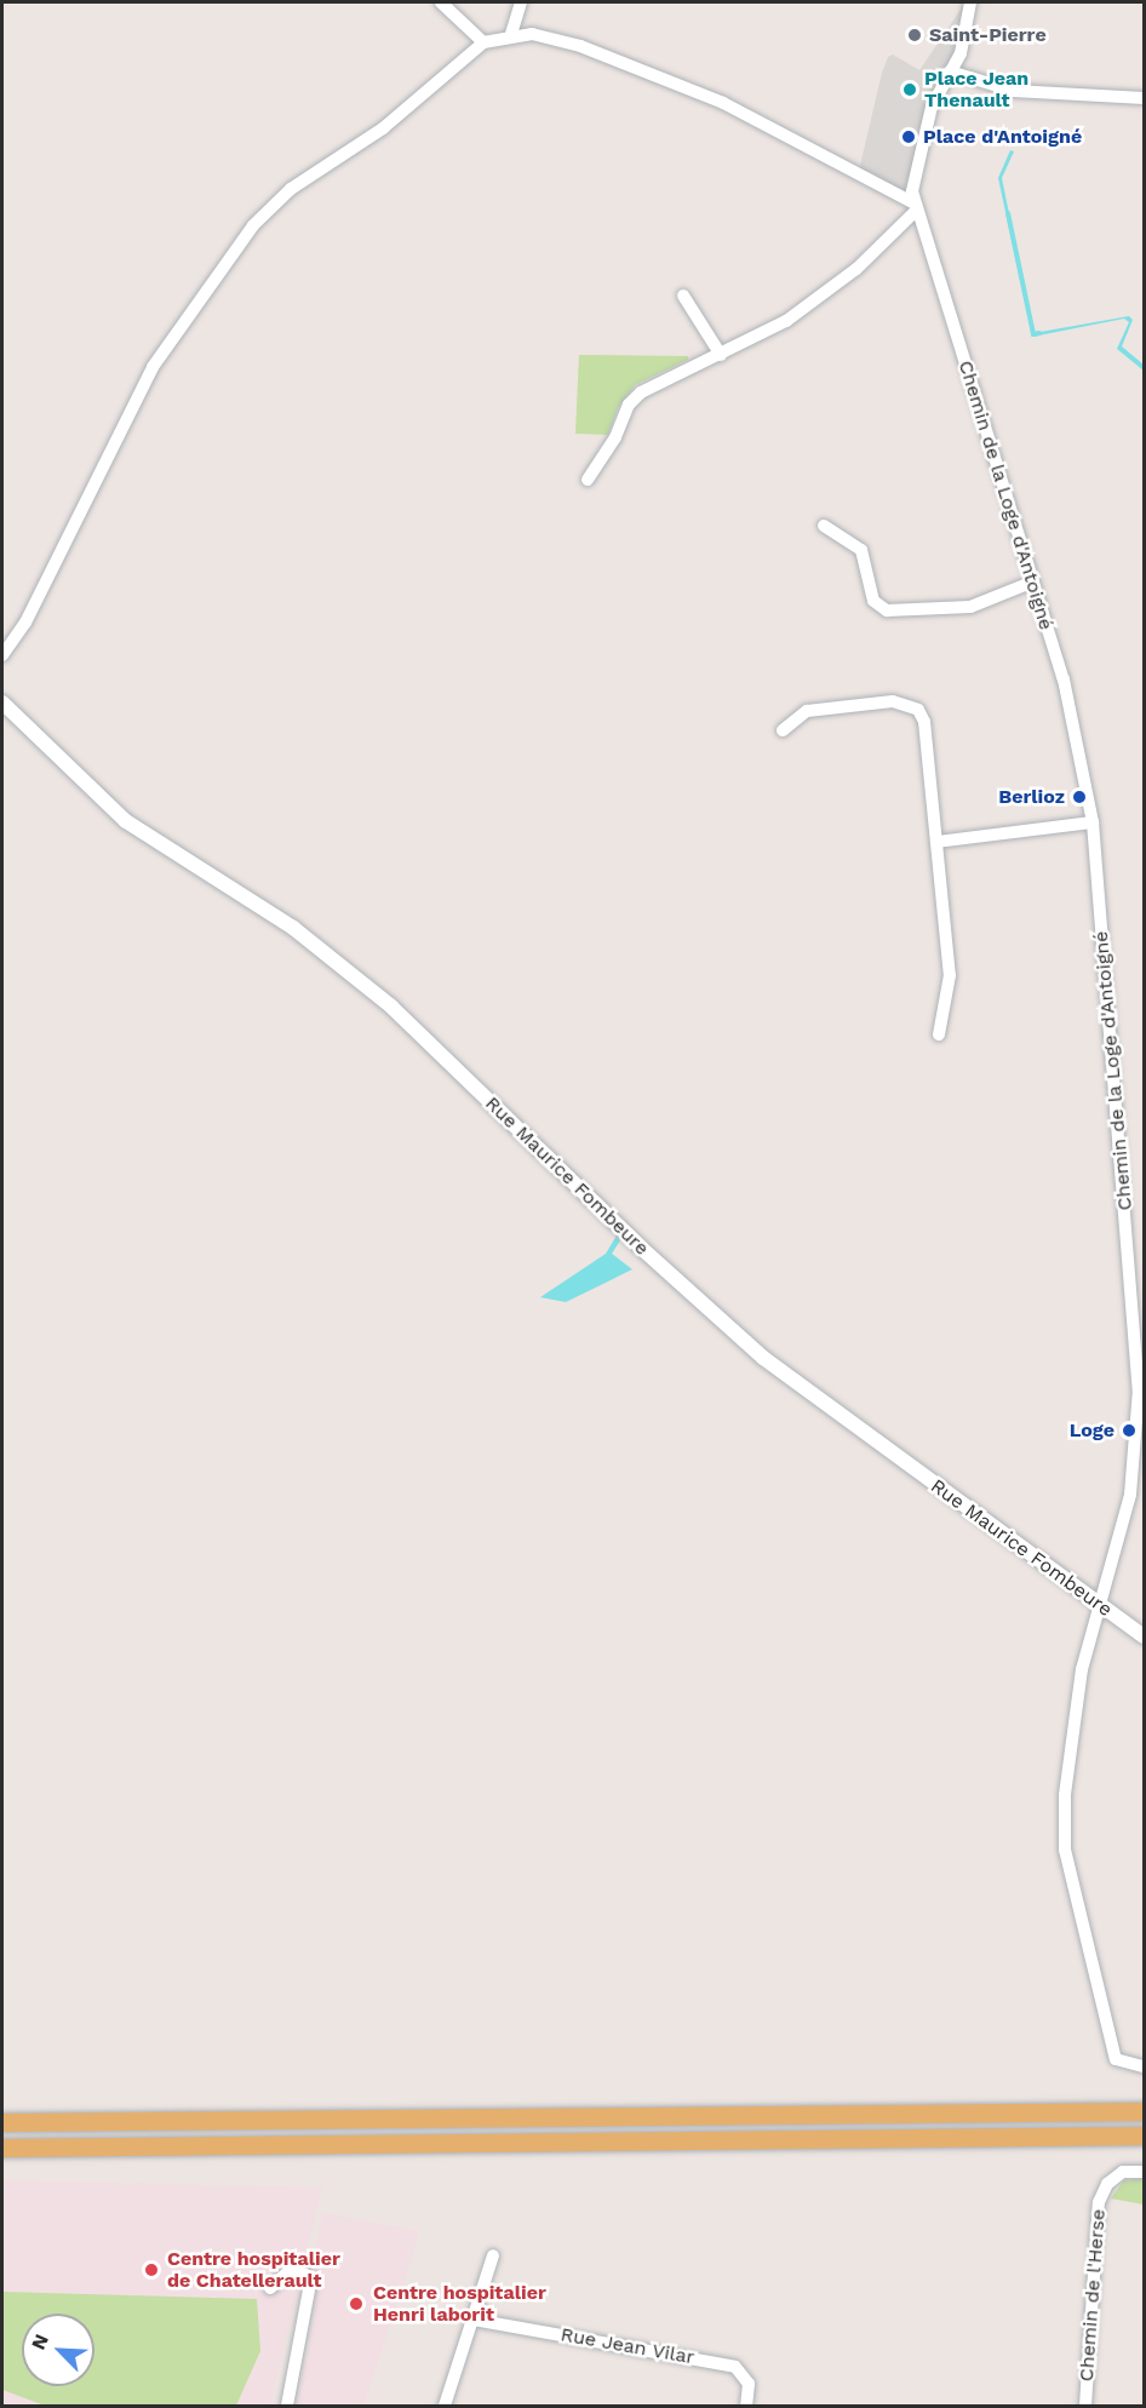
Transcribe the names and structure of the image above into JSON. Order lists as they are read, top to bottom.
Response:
{
  "streets": {
    "street": [
      "Chemin de la Loge d'Antoigné",
      "Rue Maurice Fombeure",
      "Chemin de l'Herse",
      "Rue Jean Vilar"
    ]
  },
  "crossings": [
    ["Chemin de la Loge d'Antoigné", "Rue Maurice Fombeure"]
  ],
  "places": [
    "Saint-Pierre",
    "Place Jean Thenault",
    "Place d'Antoigné",
    "Berlioz",
    "Loge",
    "Centre hospitalier de Chatellerault",
    "Centre hospitalier Henri laborit"
  ],
  "north": "top left"
}
